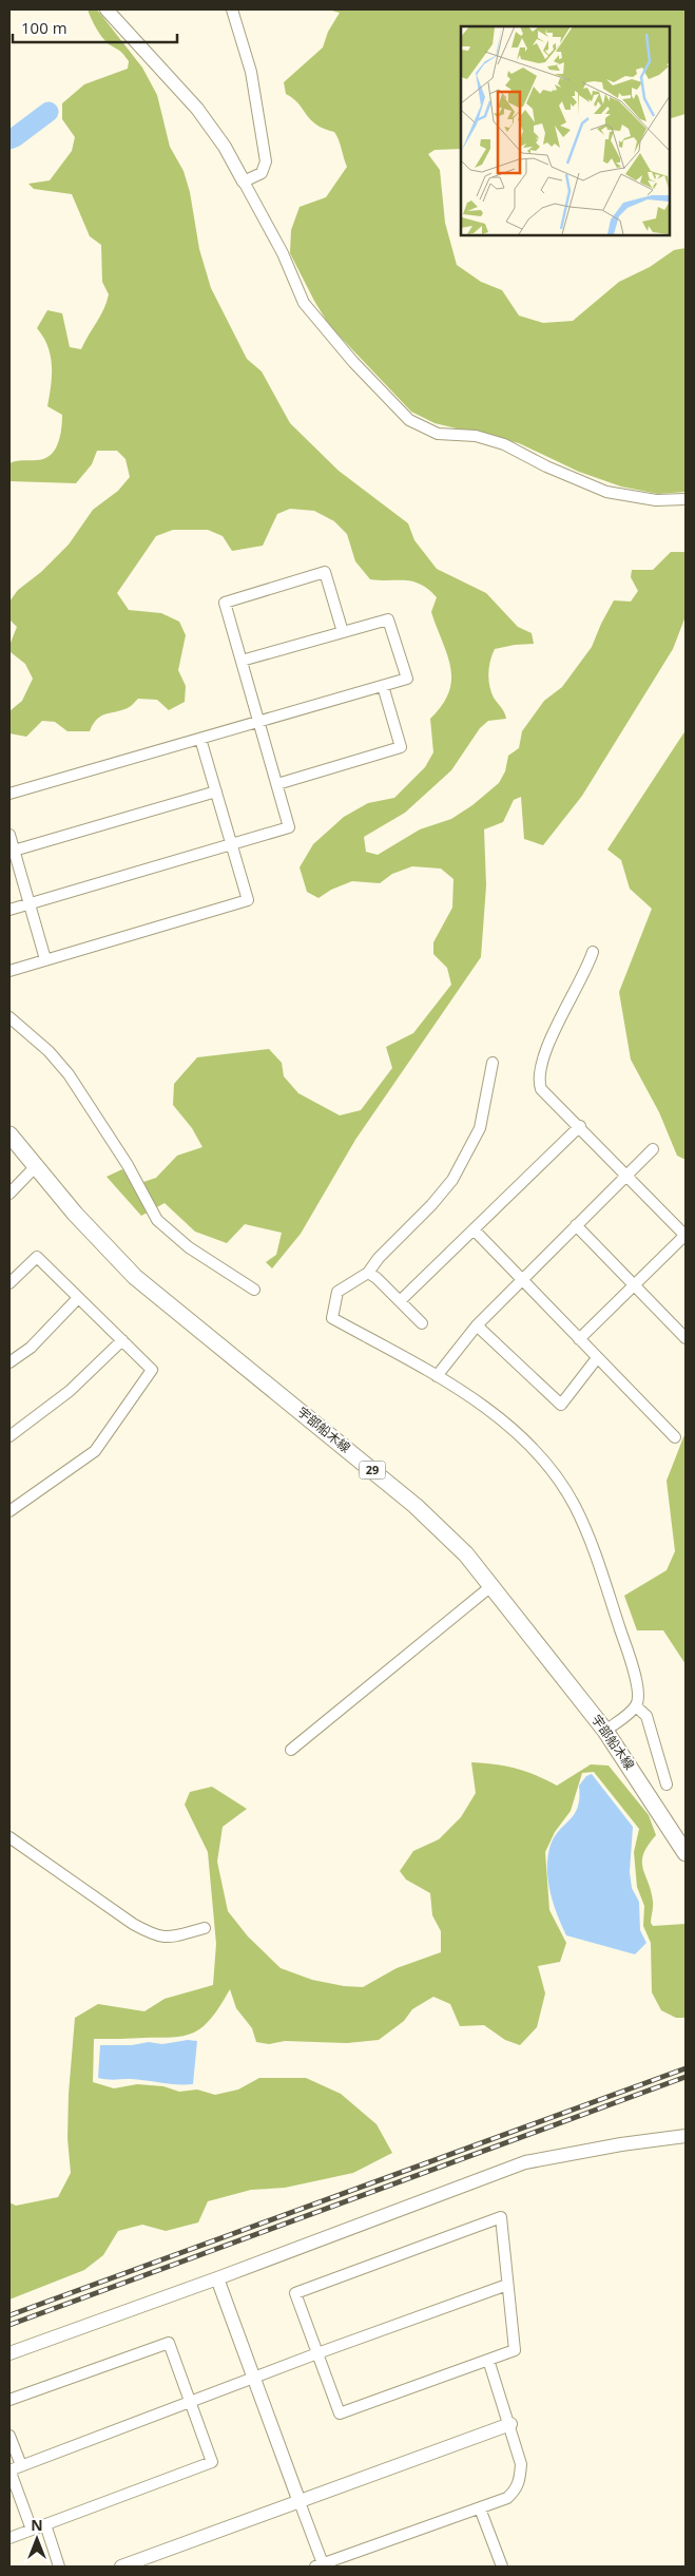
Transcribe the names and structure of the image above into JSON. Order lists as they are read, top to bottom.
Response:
{
  "streets": {
    "main road": ["宇部船木線", "29"]
  },
  "scale_bar": "100 m",
  "north": "top"
}
